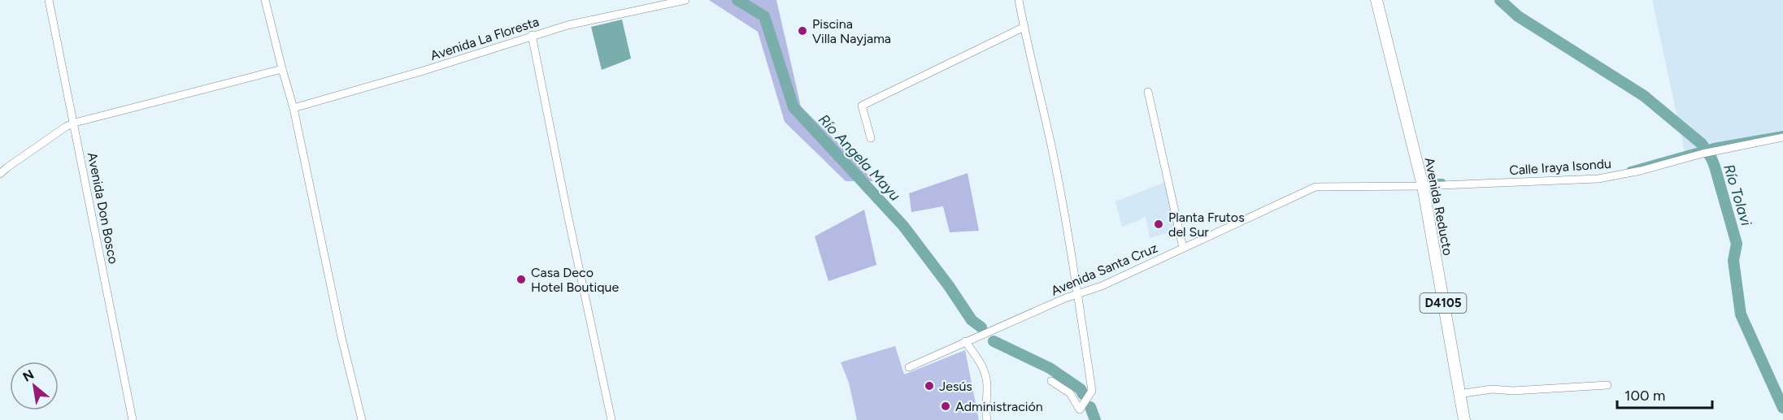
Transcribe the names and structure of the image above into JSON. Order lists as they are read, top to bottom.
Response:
{
  "streets": {
    "main road": ["Avenida Reducto", "D4105"],
    "street": [
      "Avenida La Floresta",
      "Calle Iraya Isondu",
      "Avenida Don Bosco",
      "Avenida Santa Cruz"
    ]
  },
  "crossings": [
    ["Calle Iraya Isondu", "Avenida Reducto"],
    ["Calle Iraya Isondu", "Avenida Santa Cruz"],
    ["Avenida Reducto", "Avenida Santa Cruz"]
  ],
  "water": ["Río Angela Mayu", "Río Tolavi"],
  "places": [
    "Piscina Villa Nayjama",
    "Planta Frutos del Sur",
    "Casa Deco Hotel Boutique",
    "Jesús",
    "Administración"
  ],
  "scale_bar": "100 m",
  "north": "top left"
}
